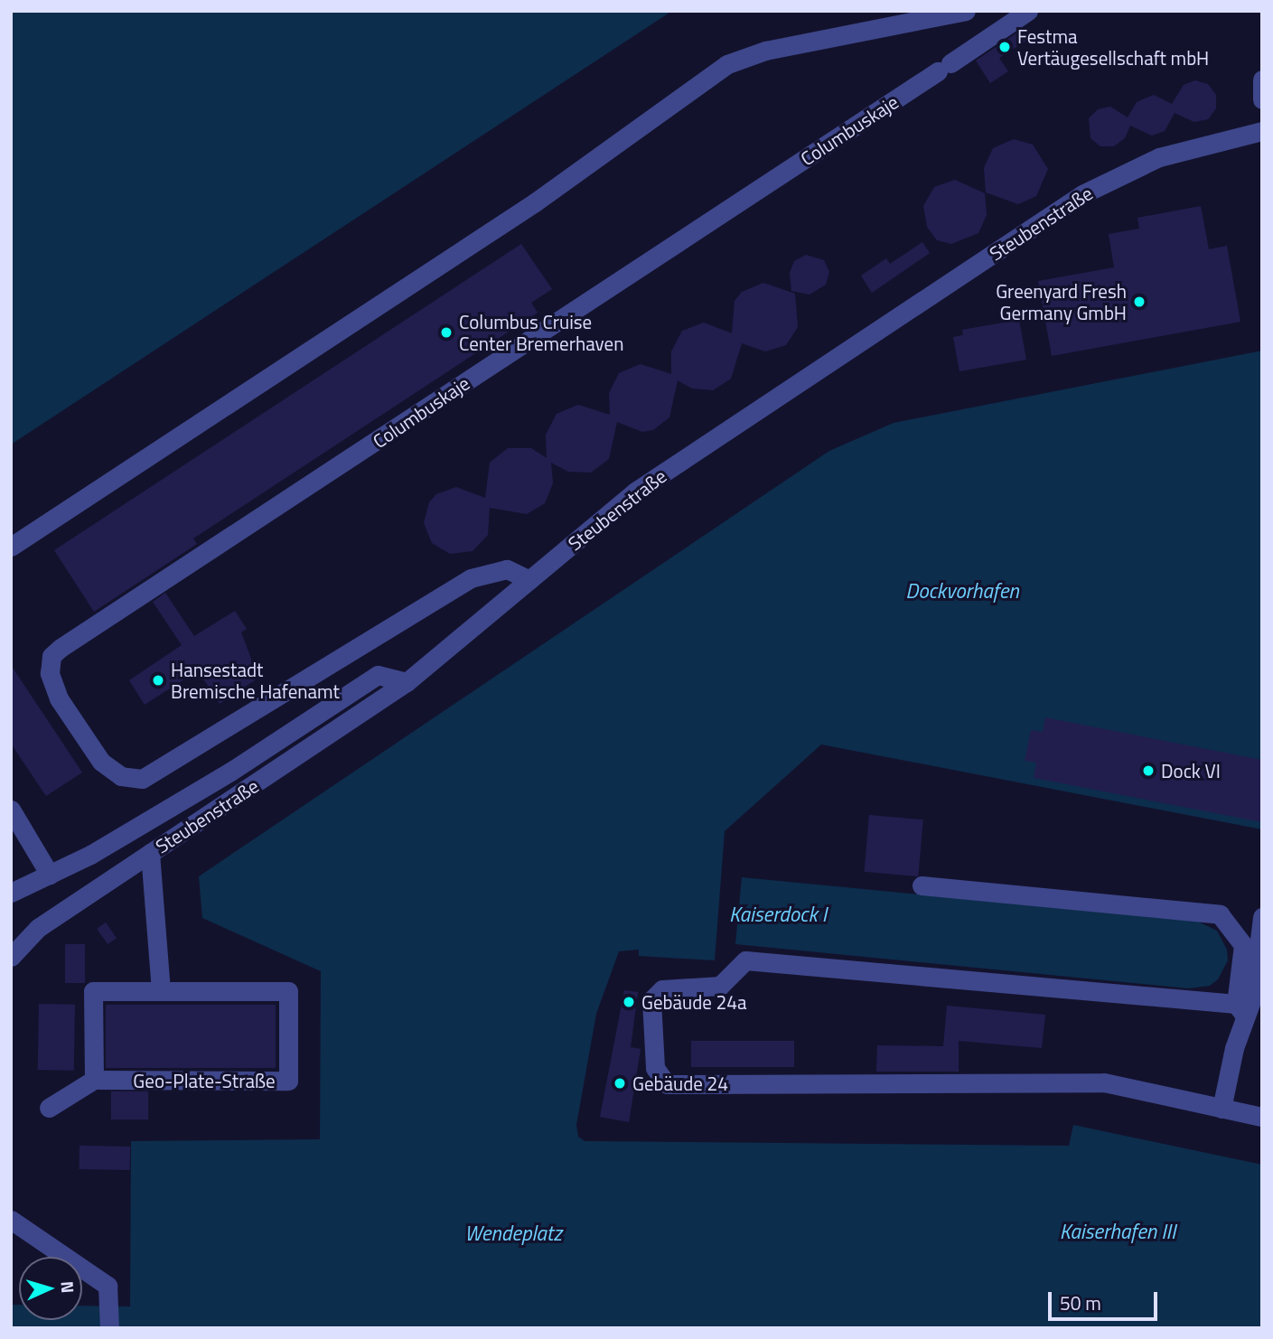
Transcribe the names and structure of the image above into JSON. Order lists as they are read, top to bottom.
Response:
{
  "streets": {
    "street": ["Columbuskaje", "Steubenstraße", "Geo-Plate-Straße"]
  },
  "crossings": [
    ["Columbuskaje", "Steubenstraße"]
  ],
  "water": [
    "Dockvorhafen",
    "Kaiserdock I",
    "Kaiserhafen III",
    "Wendeplatz"
  ],
  "places": [
    "Festma Vertäugesellschaft mbH",
    "Greenyard Fresh Germany GmbH",
    "Columbus Cruise Center Bremerhaven",
    "Hansestadt Bremische Hafenamt",
    "Dock VI",
    "Gebäude 24a",
    "Gebäude 24"
  ],
  "scale_bar": "50 m",
  "north": "right"
}
